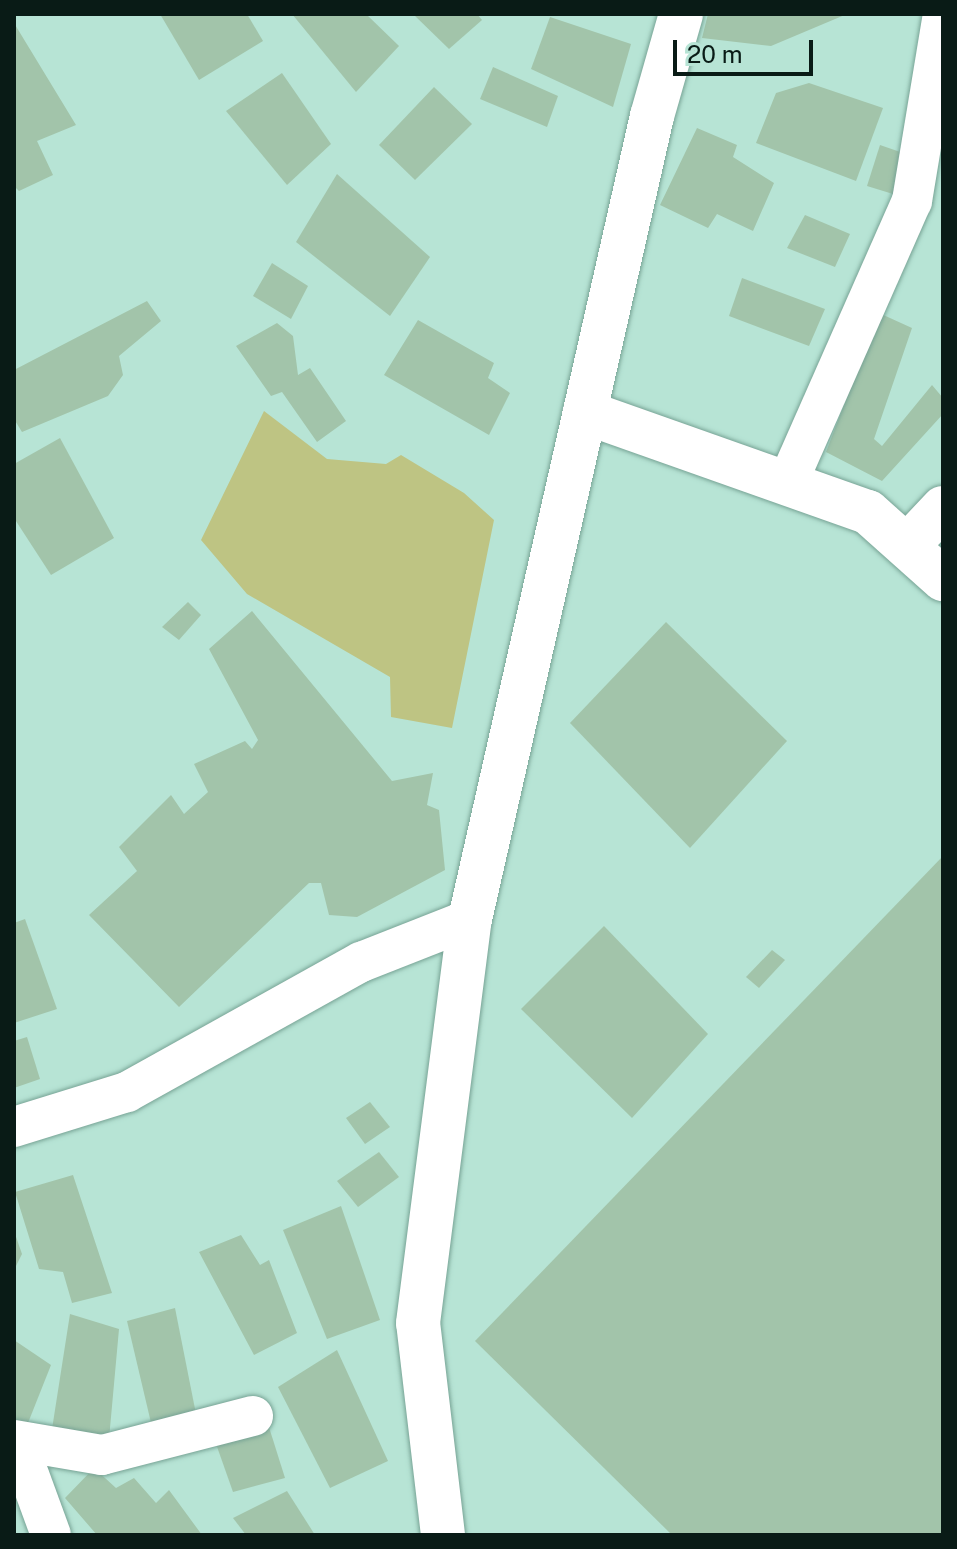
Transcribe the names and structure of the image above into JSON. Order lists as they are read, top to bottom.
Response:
{
  "scale_bar": "20 m"
}
